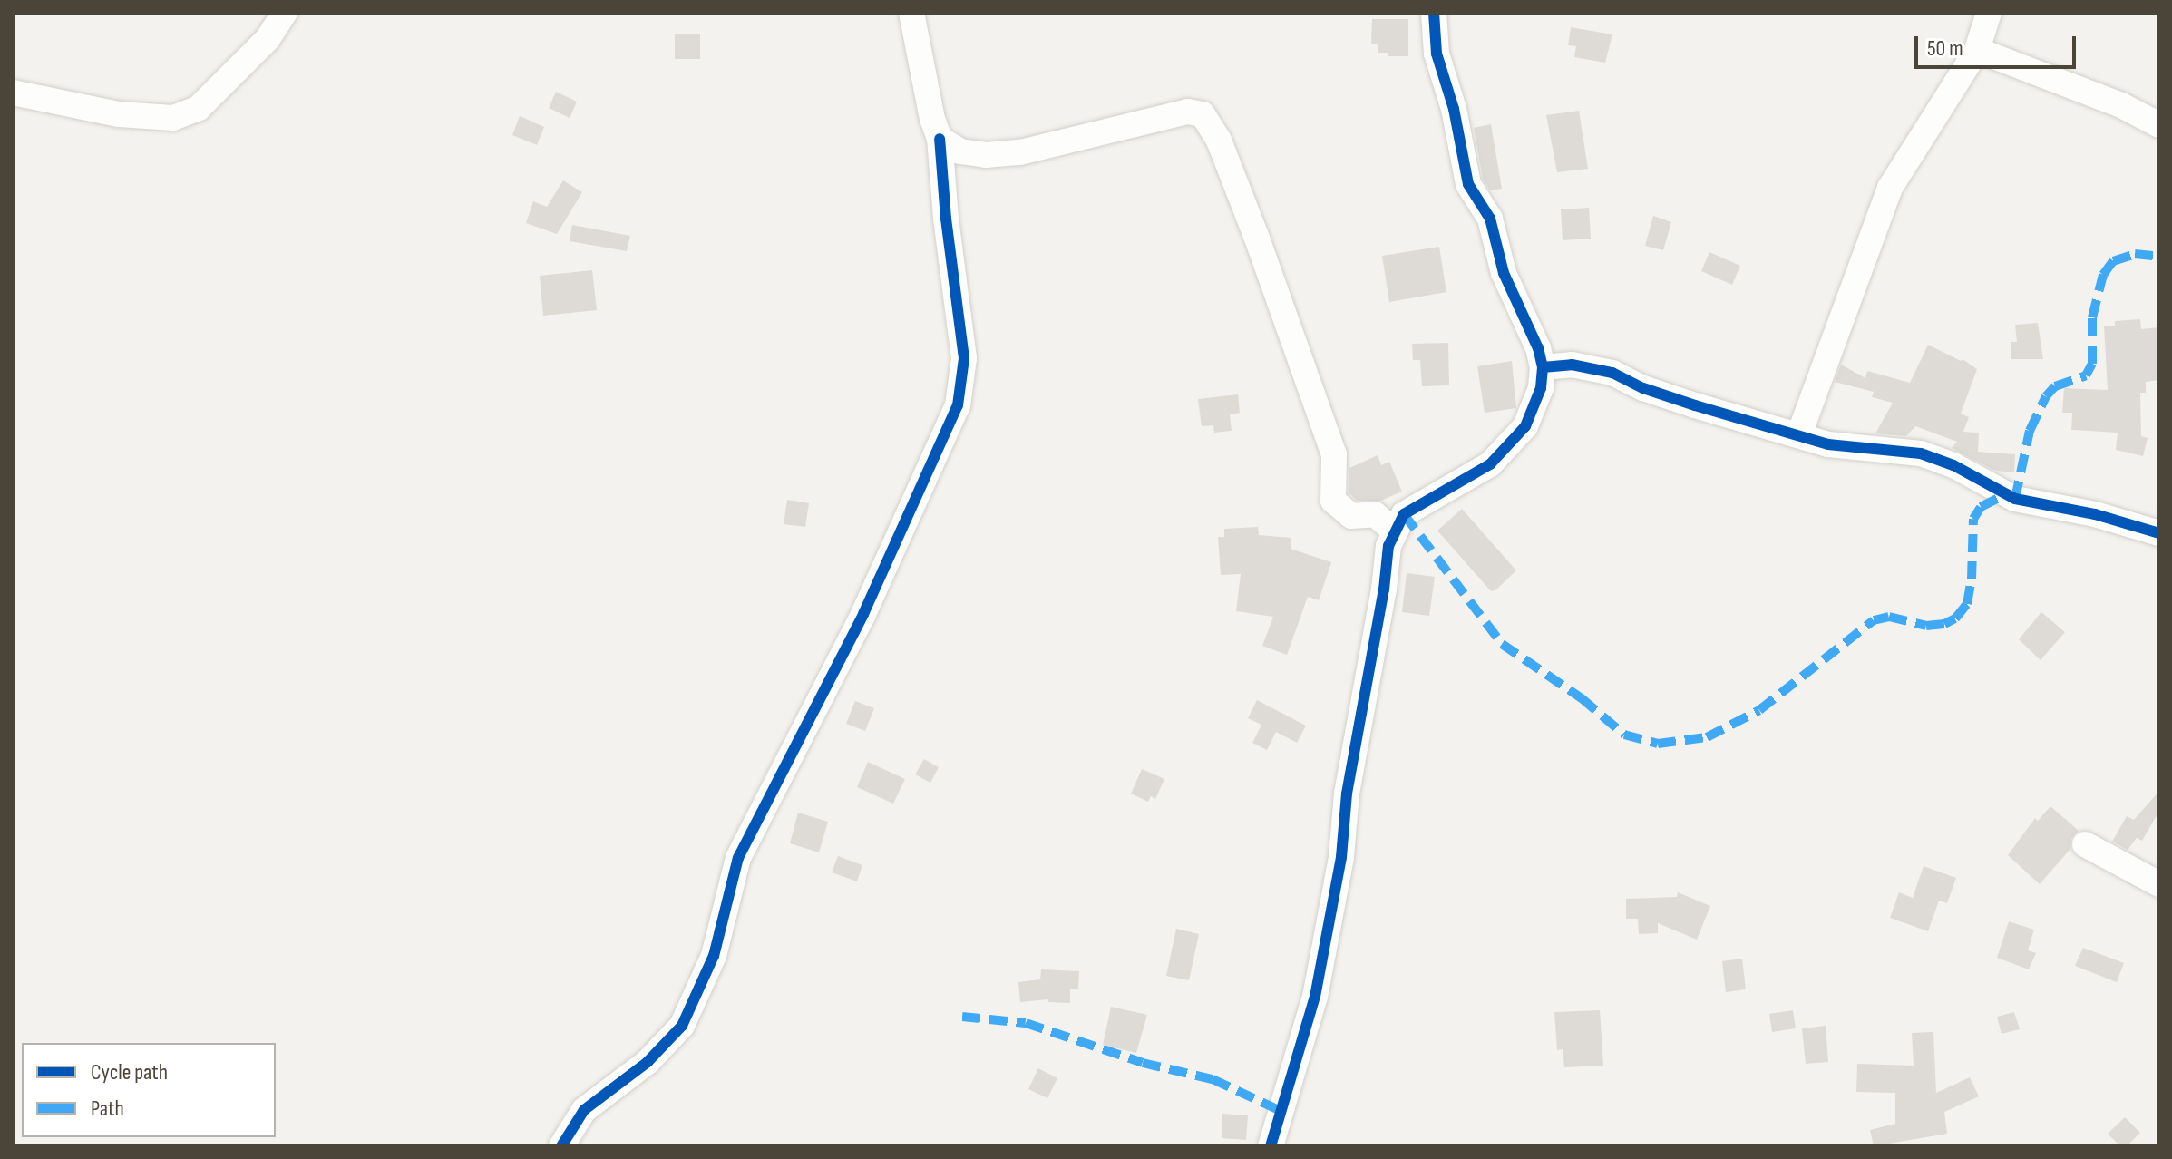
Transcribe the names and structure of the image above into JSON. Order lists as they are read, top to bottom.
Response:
{
  "legend": ["Cycle path", "Path"],
  "scale_bar": "50 m"
}
